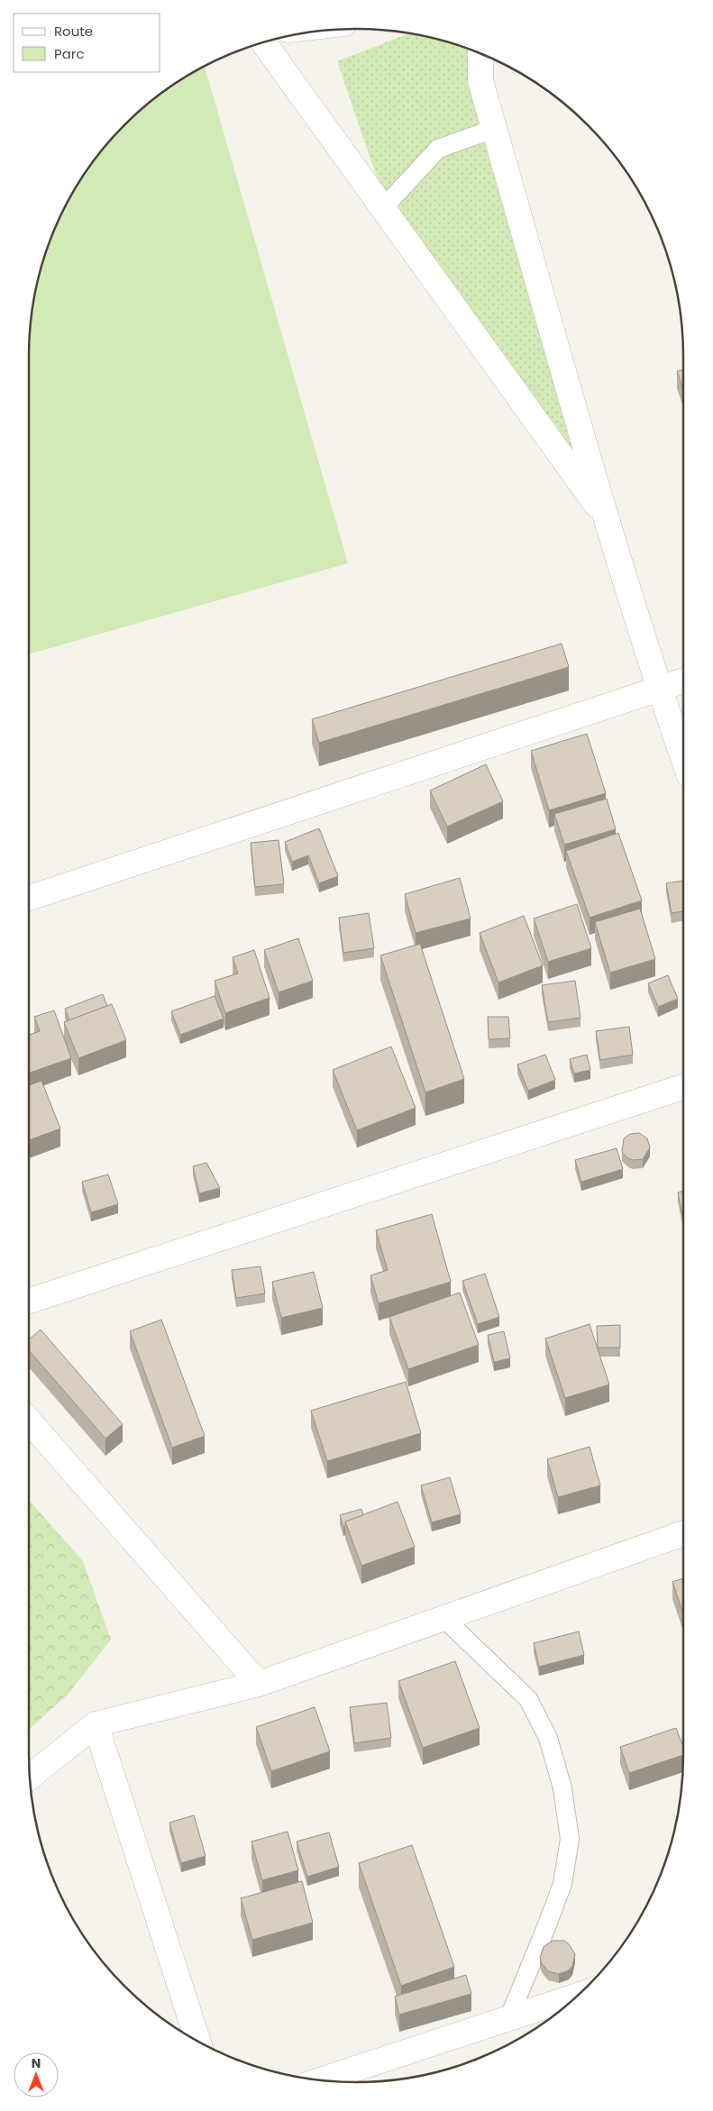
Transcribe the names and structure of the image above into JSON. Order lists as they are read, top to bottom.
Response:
{
  "legend": ["Route", "Parc"],
  "north": "top"
}
